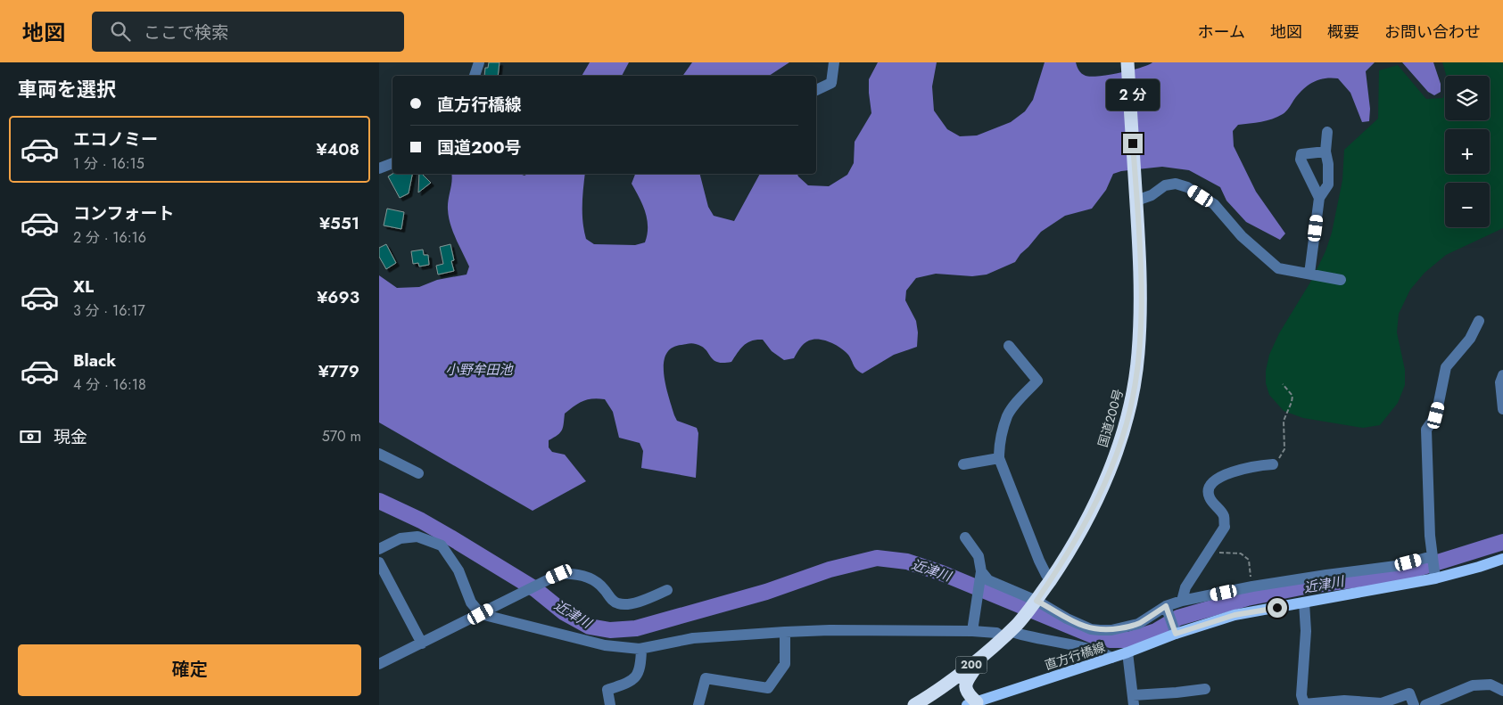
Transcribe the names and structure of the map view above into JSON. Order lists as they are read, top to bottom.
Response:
{
  "streets": {
    "highway": ["国道200号", "200"],
    "main road": ["直方行橋線"]
  },
  "water": ["小野牟田池", "近津川"],
  "page": {
    "header": "地図",
    "search": "ここで検索",
    "nav": [
      "ホーム",
      "地図",
      "概要",
      "お問い合わせ"
    ],
    "heading": "車両を選択",
    "map_buttons": ["+", "−"],
    "banner": ["直方行橋線", "国道200号"],
    "bubble": "2 分",
    "list": [
      {
        "name": "エコノミー",
        "note": "1 分 · 16:15",
        "value": "¥408"
      },
      {
        "name": "コンフォート",
        "note": "2 分 · 16:16",
        "value": "¥551"
      },
      {
        "name": "XL",
        "note": "3 分 · 16:17",
        "value": "¥693"
      },
      {
        "name": "Black",
        "note": "4 分 · 16:18",
        "value": "¥779"
      }
    ],
    "pay": ["現金", "570 m"],
    "buttons": "確定"
  }
}
